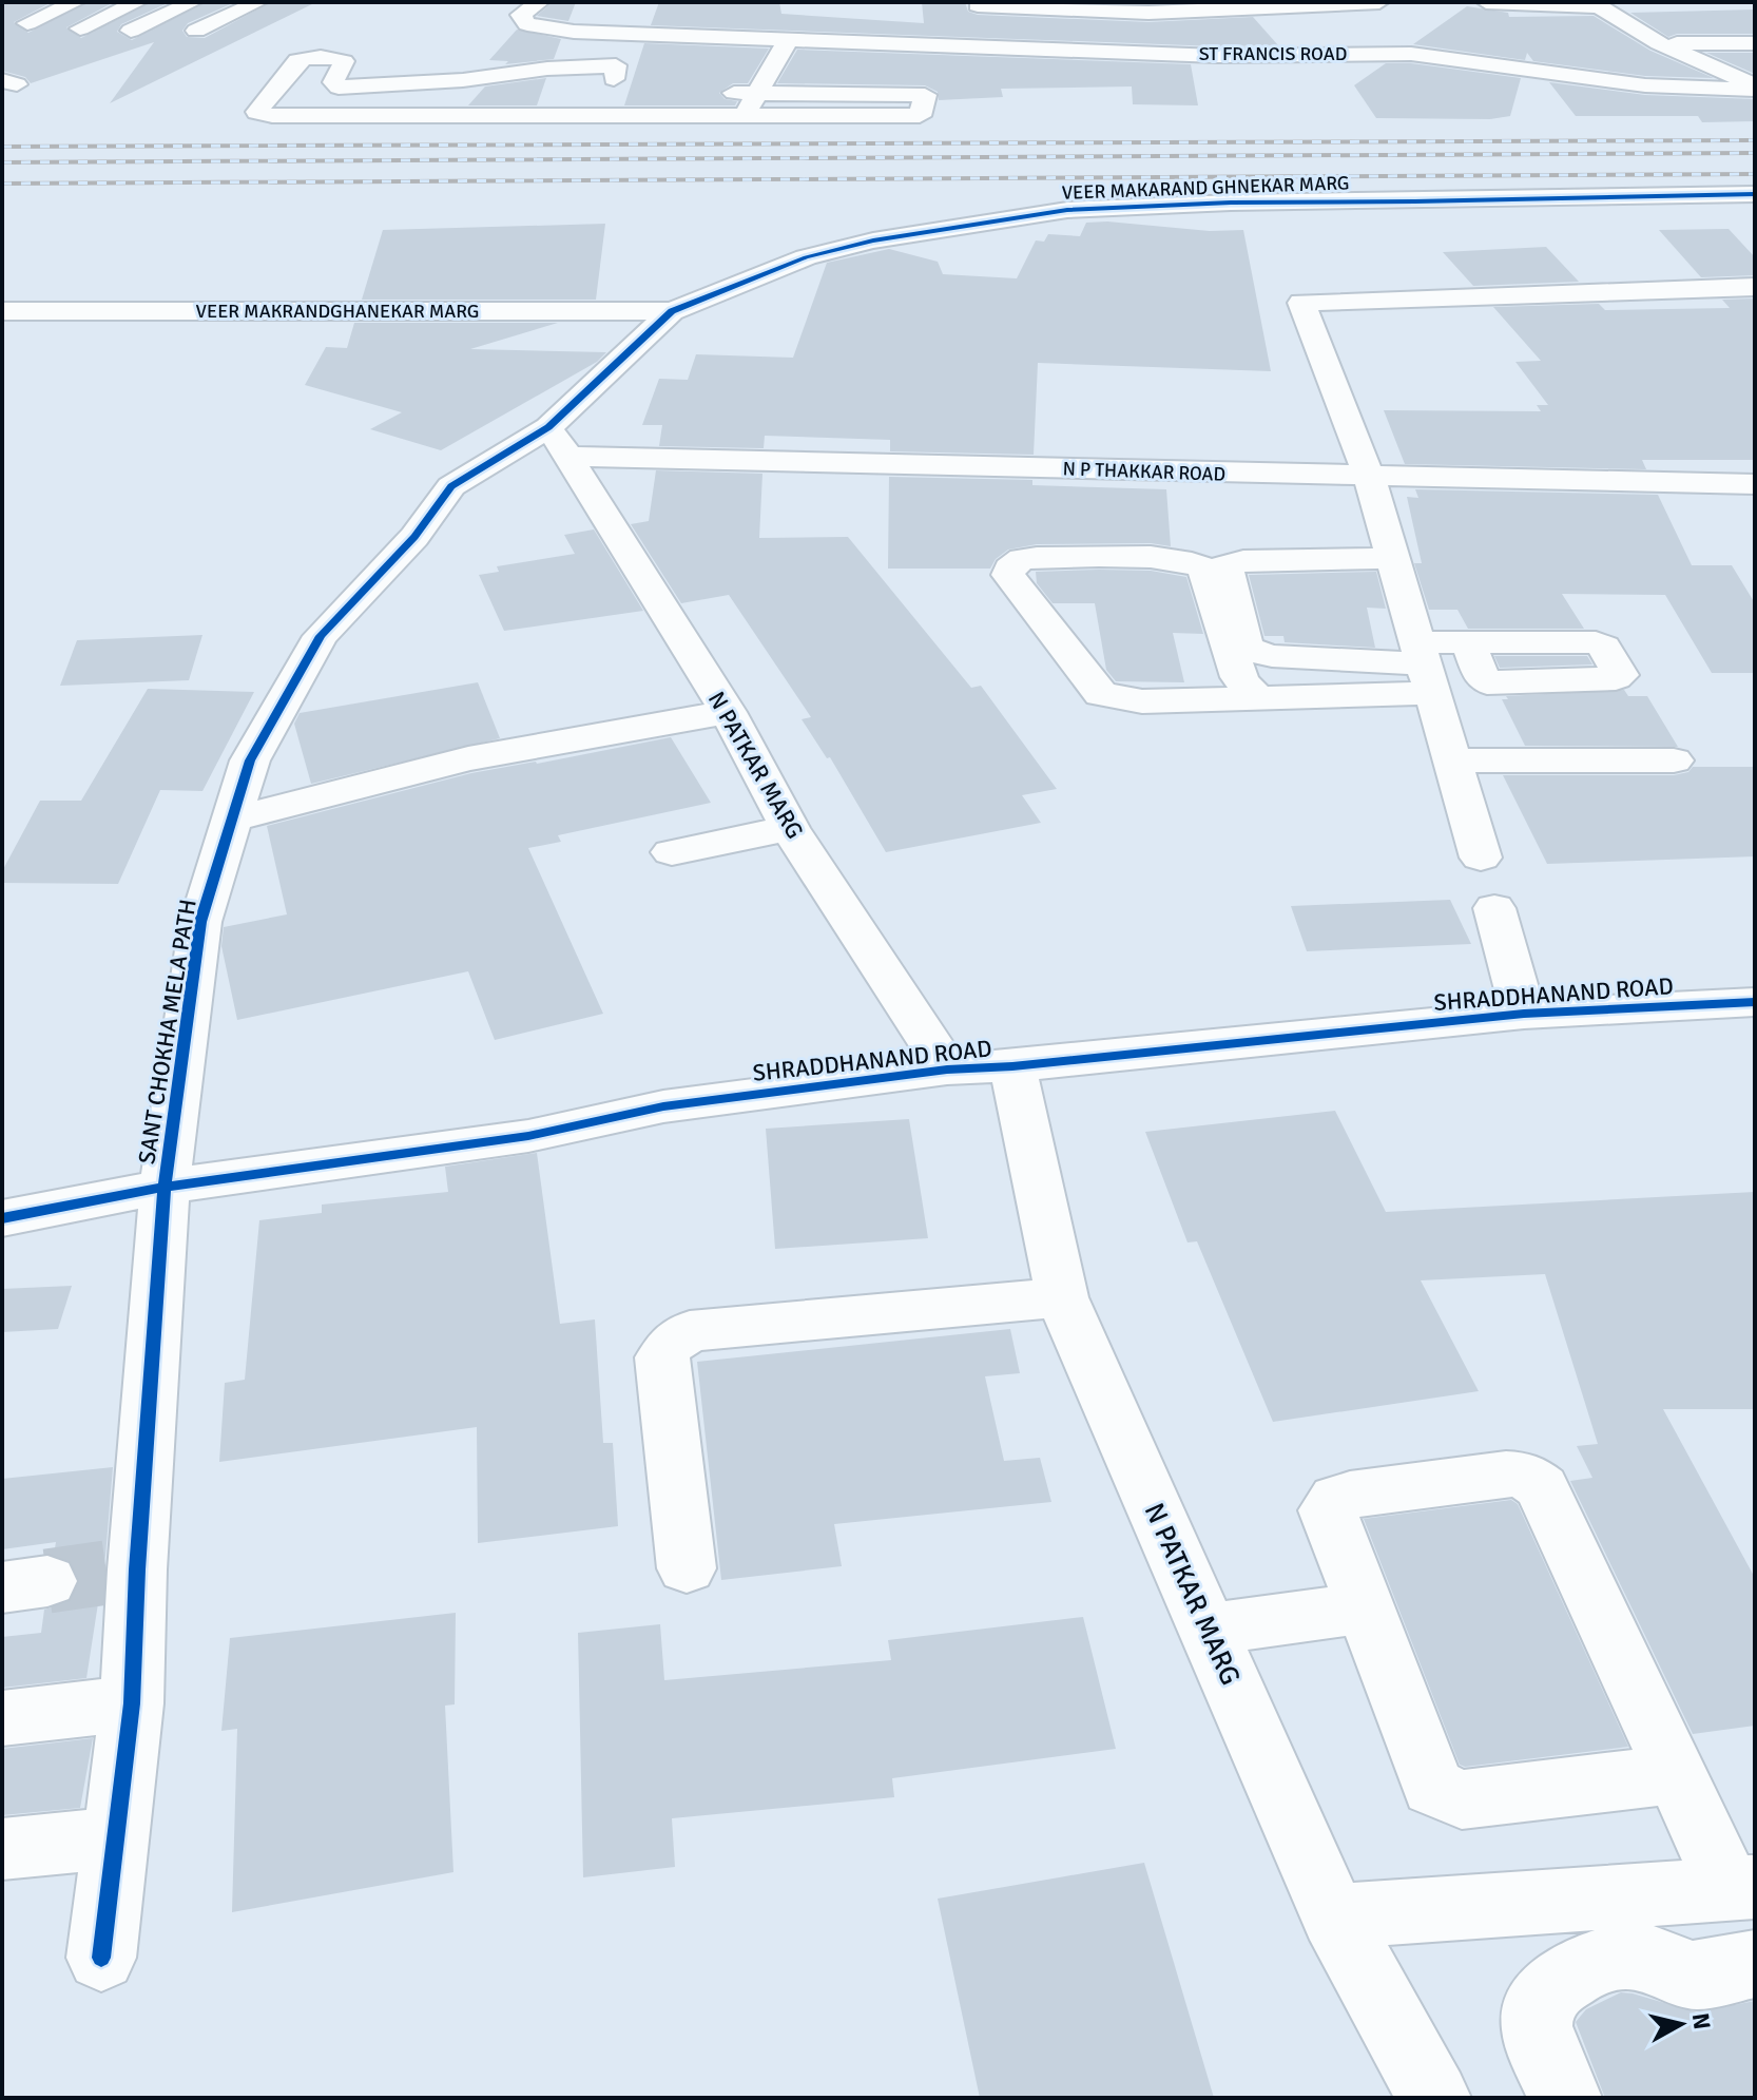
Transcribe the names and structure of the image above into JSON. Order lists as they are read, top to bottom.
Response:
{
  "streets": {
    "street": [
      "ST FRANCIS ROAD",
      "VEER MAKARAND GHNEKAR MARG",
      "VEER MAKRANDGHANEKAR MARG",
      "N P THAKKAR ROAD",
      "N PATKAR MARG",
      "SHRADDHANAND ROAD",
      "SANT CHOKHA MELA PATH"
    ]
  },
  "crossings": [
    ["VEER MAKARAND GHNEKAR MARG", "VEER MAKRANDGHANEKAR MARG"],
    ["VEER MAKARAND GHNEKAR MARG", "SANT CHOKHA MELA PATH"],
    ["VEER MAKRANDGHANEKAR MARG", "SANT CHOKHA MELA PATH"],
    ["N P THAKKAR ROAD", "N PATKAR MARG"],
    ["N P THAKKAR ROAD", "SANT CHOKHA MELA PATH"],
    ["N PATKAR MARG", "SHRADDHANAND ROAD"],
    ["N PATKAR MARG", "SANT CHOKHA MELA PATH"],
    ["SHRADDHANAND ROAD", "SANT CHOKHA MELA PATH"]
  ],
  "north": "right"
}
